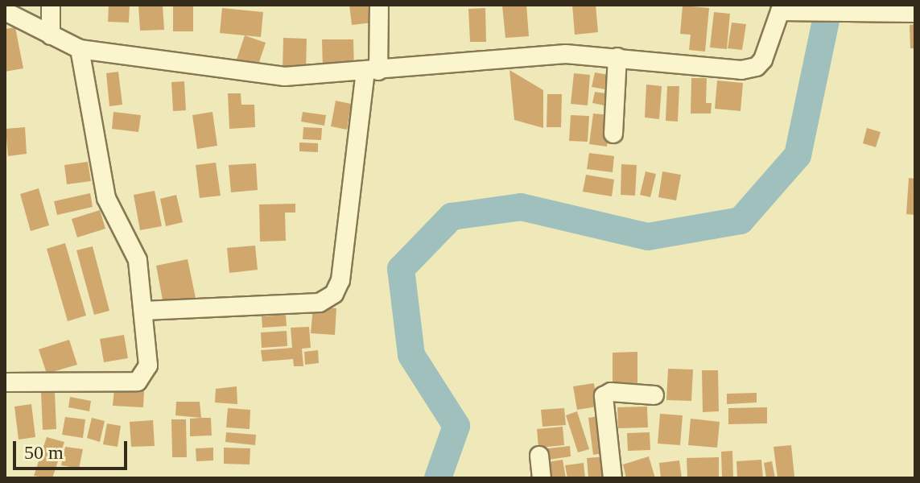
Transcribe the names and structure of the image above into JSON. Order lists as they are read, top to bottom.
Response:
{
  "scale_bar": "50 m"
}
